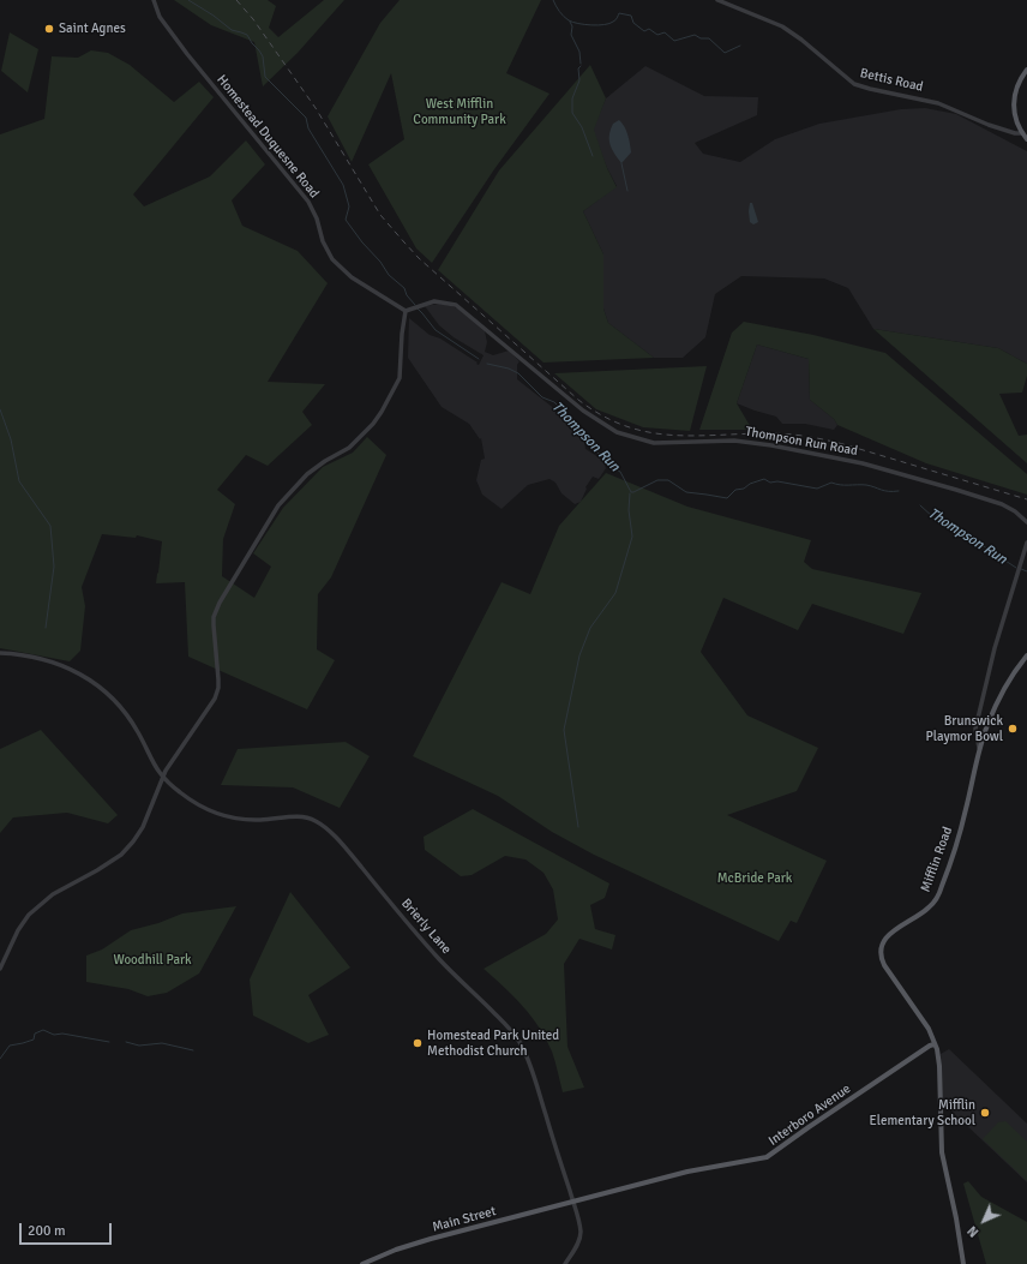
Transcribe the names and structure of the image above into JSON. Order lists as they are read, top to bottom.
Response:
{
  "streets": {
    "main road": ["Mifflin Road", "Interboro Avenue", "Main Street"],
    "street": [
      "Bettis Road",
      "Homestead Duquesne Road",
      "Thompson Run Road",
      "Brierly Lane"
    ]
  },
  "crossings": [
    ["Homestead Duquesne Road", "Thompson Run Road"],
    ["Mifflin Road", "Interboro Avenue"],
    ["Brierly Lane", "Interboro Avenue"],
    ["Brierly Lane", "Main Street"],
    ["Interboro Avenue", "Main Street"]
  ],
  "water": ["Thompson Run"],
  "parks": ["West Mifflin Community Park", "McBride Park", "Woodhill Park"],
  "places": [
    "Saint Agnes",
    "Brunswick Playmor Bowl",
    "Homestead Park United Methodist Church",
    "Mifflin Elementary School"
  ],
  "scale_bar": "200 m",
  "north": "bottom left"
}
